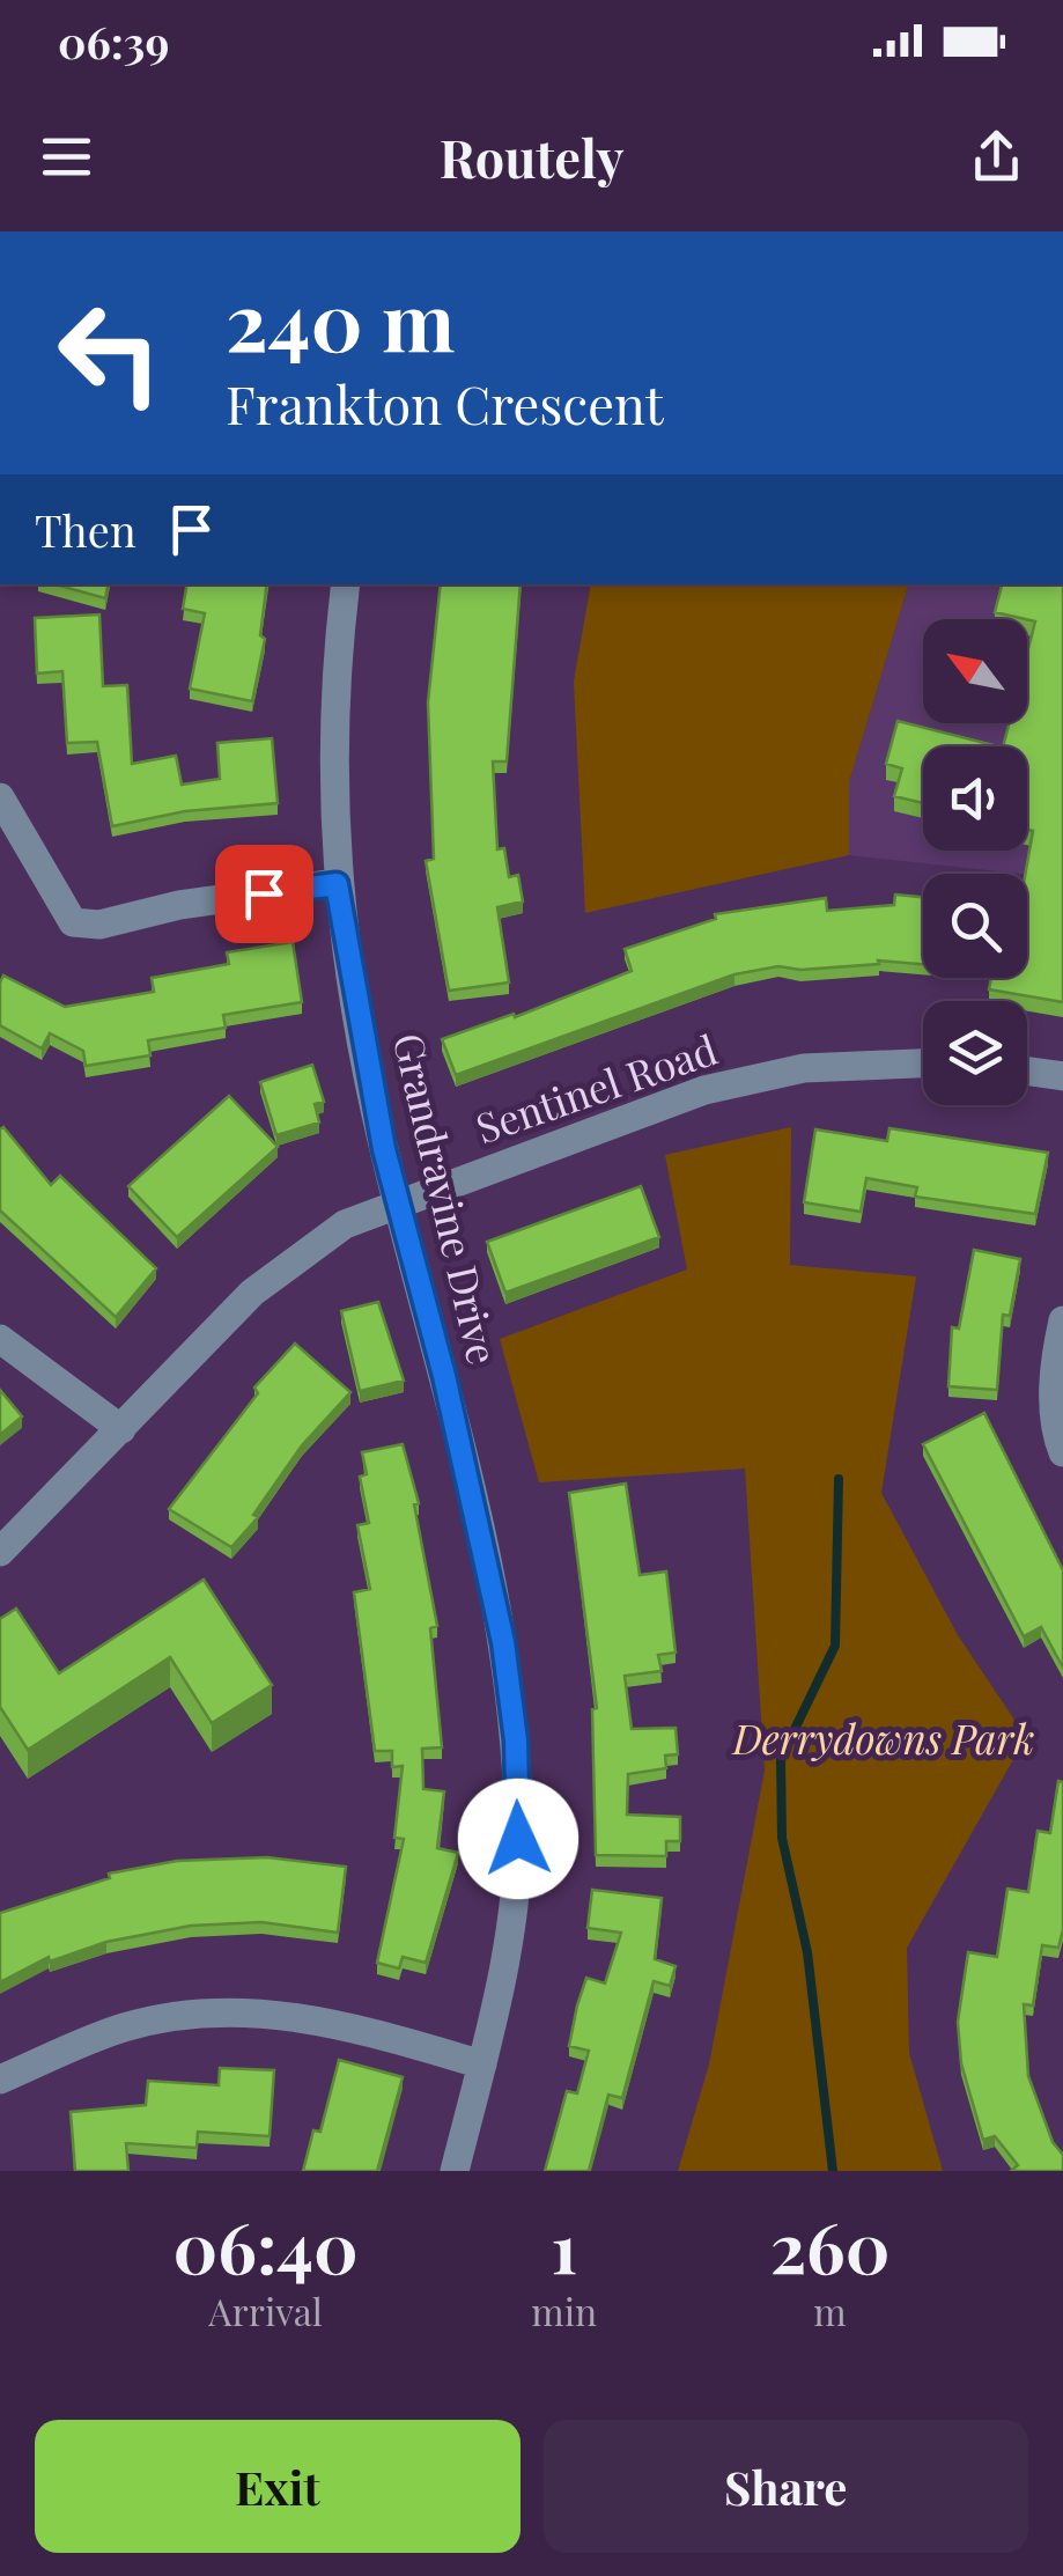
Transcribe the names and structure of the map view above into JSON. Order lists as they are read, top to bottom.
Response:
{
  "streets": {
    "street": ["Sentinel Road", "Grandravine Drive"]
  },
  "crossings": [
    ["Sentinel Road", "Grandravine Drive"]
  ],
  "parks": ["Derrydowns Park"],
  "north": "top left",
  "page": {
    "status": "06:39",
    "header": "Routely",
    "turn": ["240 m", "Frankton Crescent"],
    "then": "Then",
    "eta": [
      "06:40",
      "Arrival",
      "1",
      "min",
      "260",
      "m"
    ],
    "buttons": ["Exit", "Share"]
  }
}
